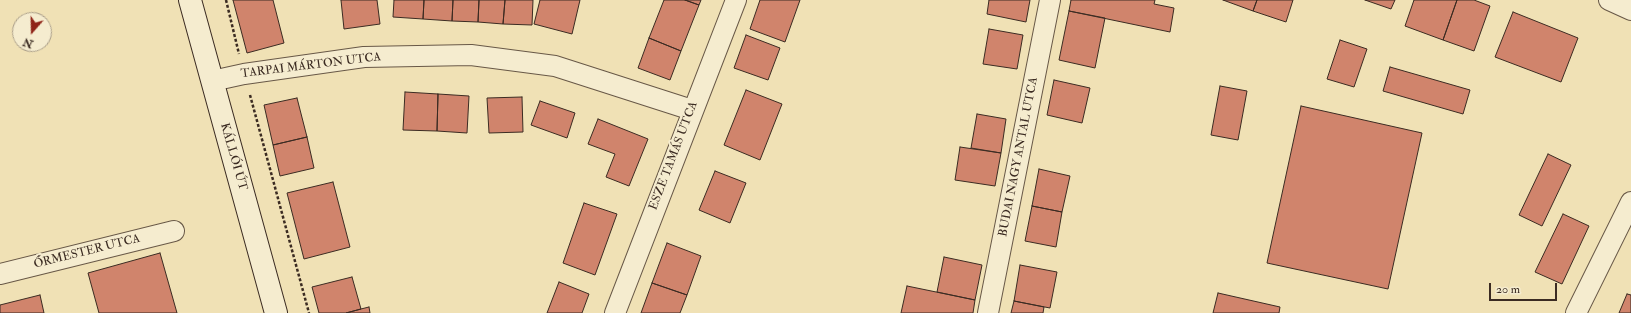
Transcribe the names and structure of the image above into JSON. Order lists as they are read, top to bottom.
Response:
{
  "streets": {
    "main road": ["KÁLLÓI ÚT"],
    "street": [
      "TARPAI MÁRTON UTCA",
      "ESZE TAMÁS UTCA",
      "BUDAI NAGY ANTAL UTCA",
      "ŐRMESTER UTCA"
    ]
  },
  "crossings": [
    ["TARPAI MÁRTON UTCA", "ESZE TAMÁS UTCA"],
    ["TARPAI MÁRTON UTCA", "KÁLLÓI ÚT"]
  ],
  "scale_bar": "20 m",
  "north": "bottom"
}
